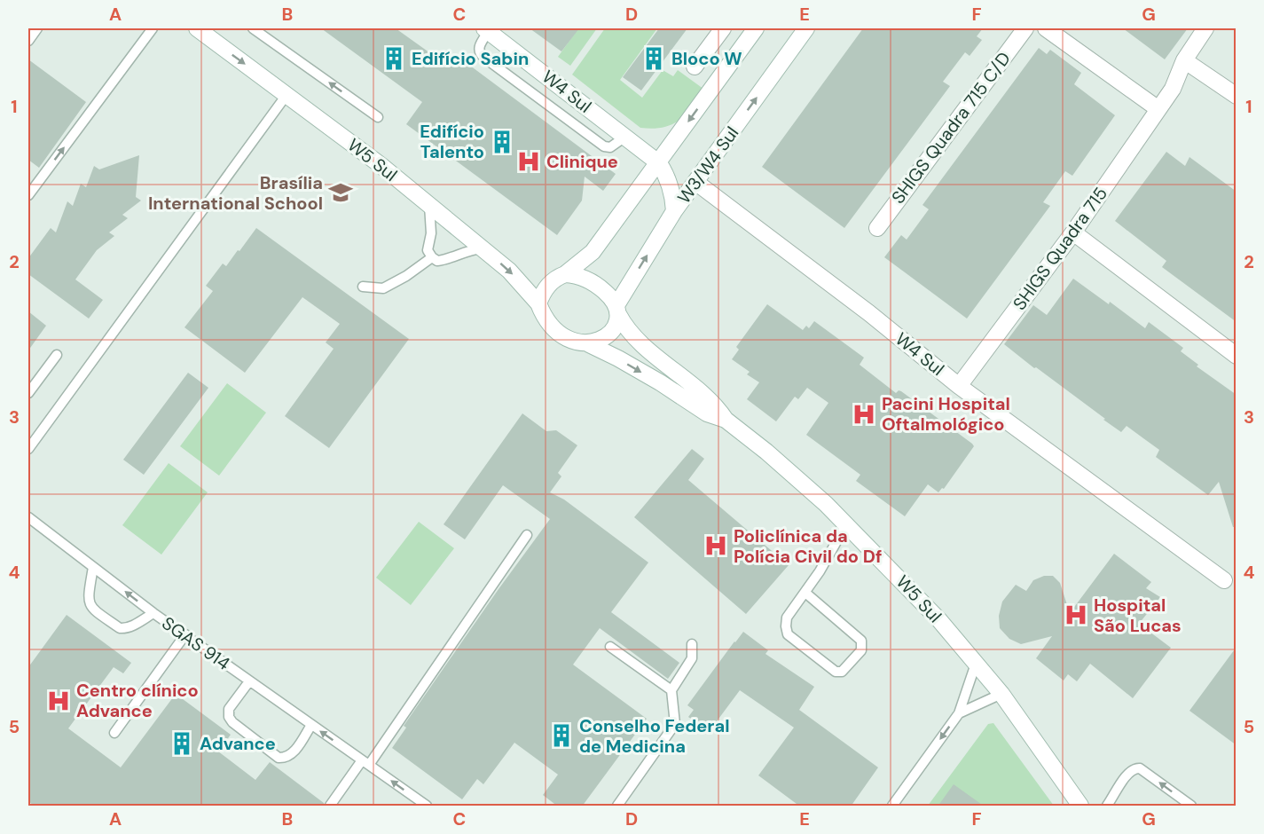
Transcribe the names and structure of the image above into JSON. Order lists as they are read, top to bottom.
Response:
{
  "streets": {
    "main road": [
      "W4 Sul",
      "SHIGS Quadra 715 C/D",
      "W5 Sul",
      "W3/W4 Sul",
      "SHIGS Quadra 715"
    ],
    "lane": ["SGAS 914"]
  },
  "crossings": [
    ["W4 Sul", "W3/W4 Sul"],
    ["W4 Sul", "SHIGS Quadra 715"],
    ["W5 Sul", "W3/W4 Sul"]
  ],
  "one_way": ["SGAS 914"],
  "places": {
    "building": [
      "Edifício Sabin",
      "Bloco W",
      "Edifício Talento",
      "Conselho Federal de Medicina",
      "Advance"
    ],
    "hospital": [
      "Clinique",
      "Pacini Hospital Oftalmológico",
      "Policlínica da Polícia Civil do Df",
      "Hospital São Lucas",
      "Centro clínico Advance"
    ],
    "school or university": ["Brasília International School"]
  },
  "grid": {
    "columns": [
      "A",
      "B",
      "C",
      "D",
      "E",
      "F",
      "G"
    ],
    "rows": [
      "1",
      "2",
      "3",
      "4",
      "5"
    ]
  }
}
